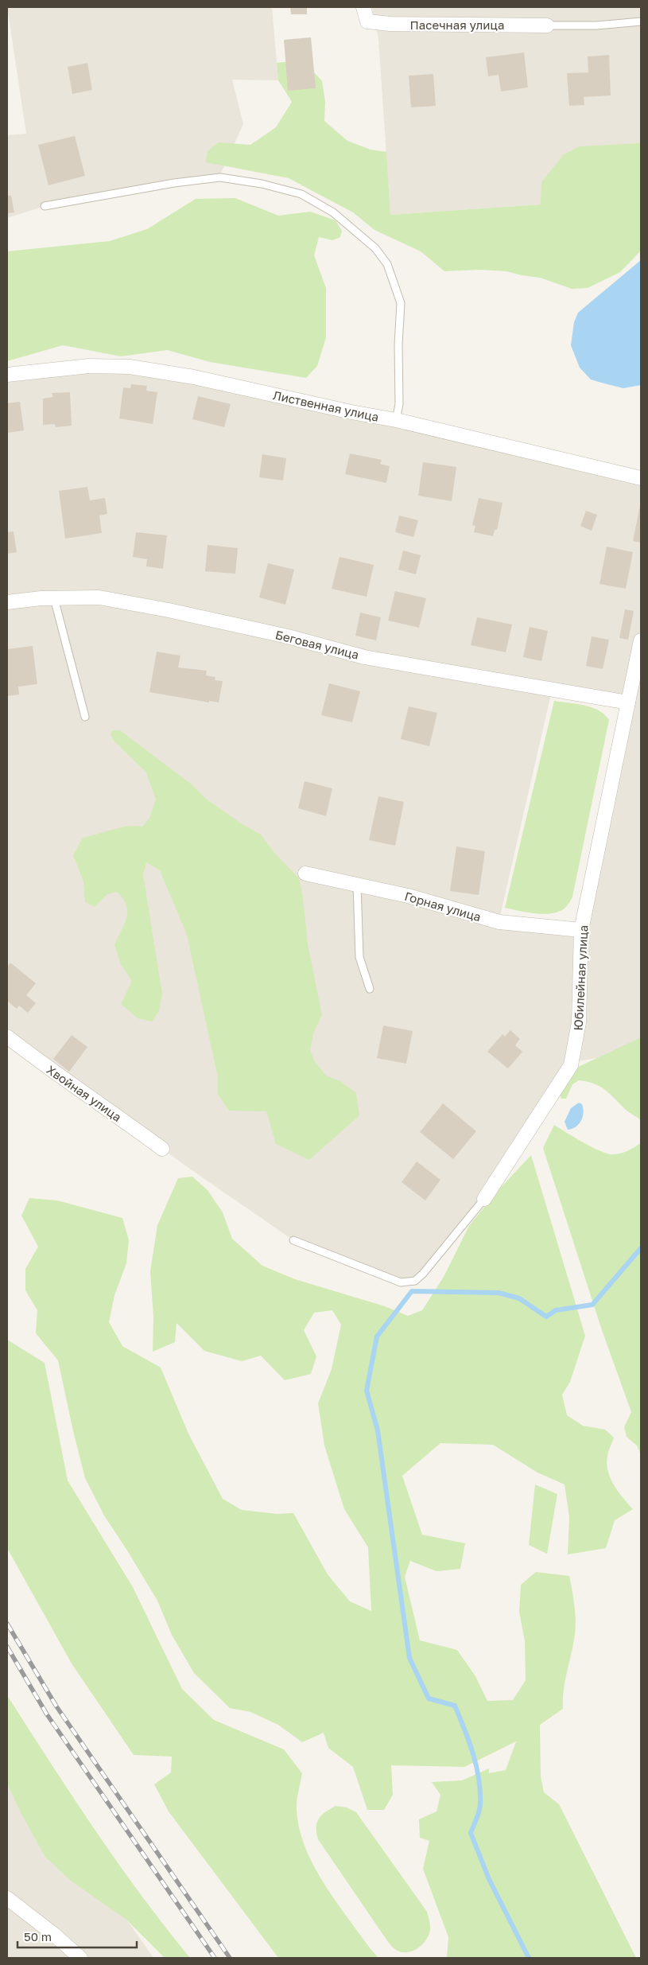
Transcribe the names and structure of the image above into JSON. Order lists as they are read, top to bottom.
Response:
{
  "streets": {
    "street": [
      "Пасечная улица",
      "Лиственная улица",
      "Беговая улица",
      "Горная улица",
      "Юбилейная улица",
      "Хвойная улица"
    ]
  },
  "crossings": [
    ["Беговая улица", "Юбилейная улица"],
    ["Горная улица", "Юбилейная улица"]
  ],
  "scale_bar": "50 m"
}
